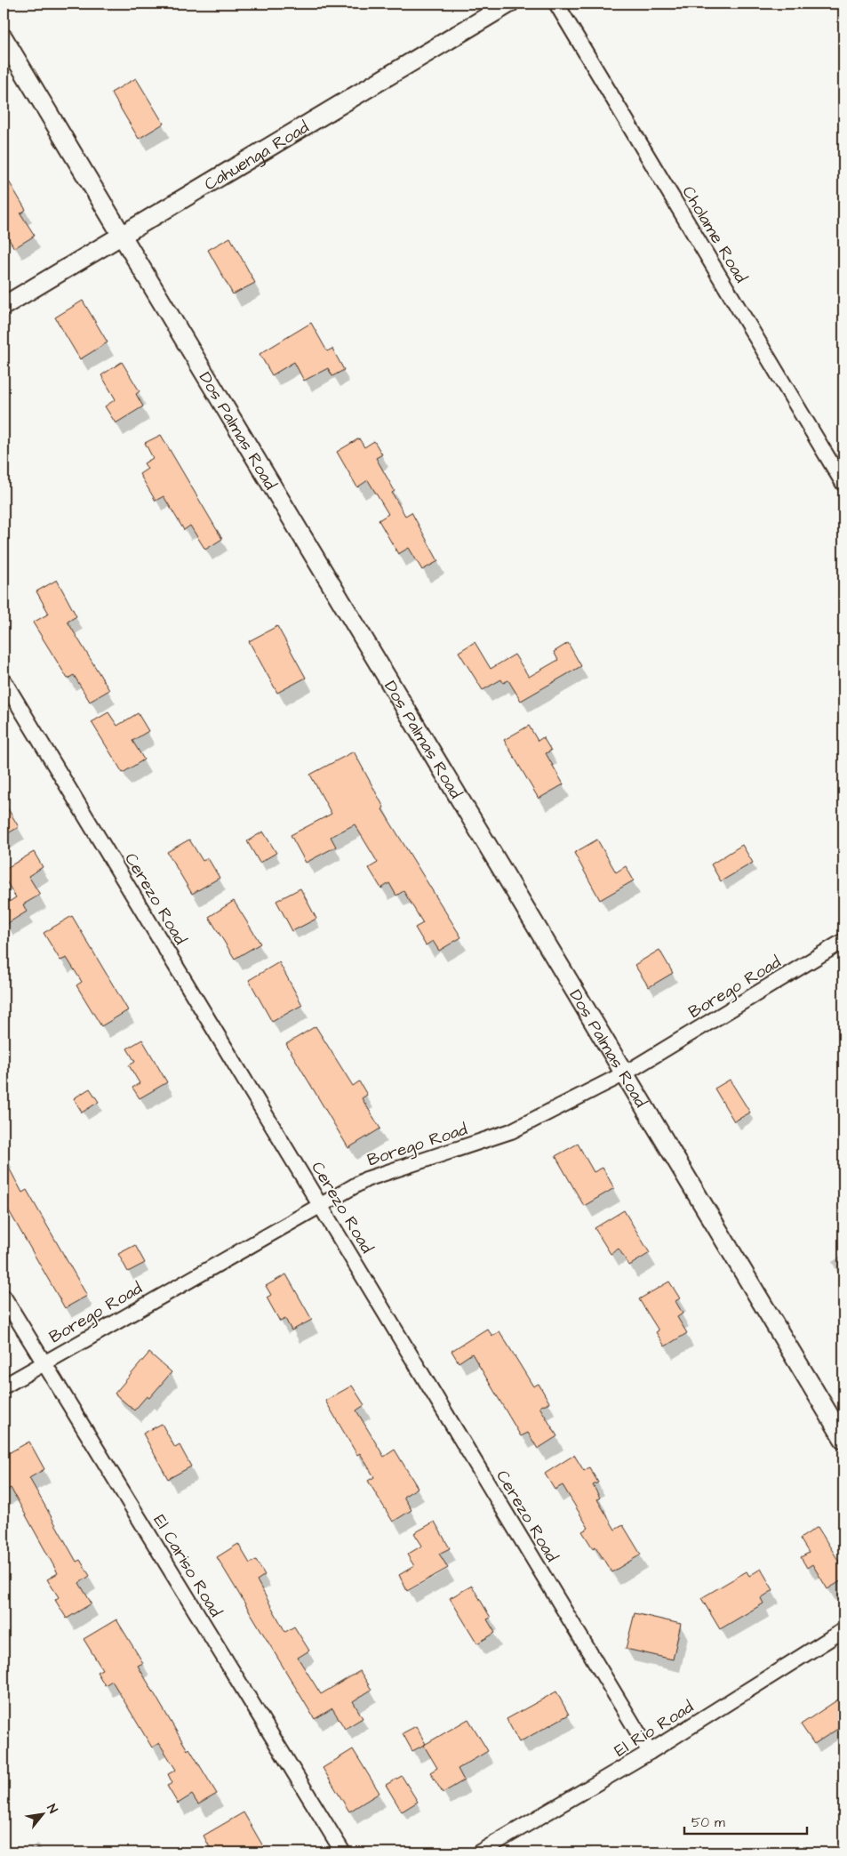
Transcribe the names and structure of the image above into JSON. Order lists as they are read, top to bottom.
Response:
{
  "streets": {
    "street": [
      "Cahuenga Road",
      "Cholame Road",
      "Dos Palmas Road",
      "Cerezo Road",
      "Borego Road",
      "El Cariso Road",
      "El Rio Road"
    ]
  },
  "crossings": [
    ["Cahuenga Road", "Dos Palmas Road"],
    ["Dos Palmas Road", "Borego Road"],
    ["Cerezo Road", "Borego Road"],
    ["Cerezo Road", "El Rio Road"],
    ["Borego Road", "El Cariso Road"]
  ],
  "scale_bar": "50 m",
  "north": "top right"
}
